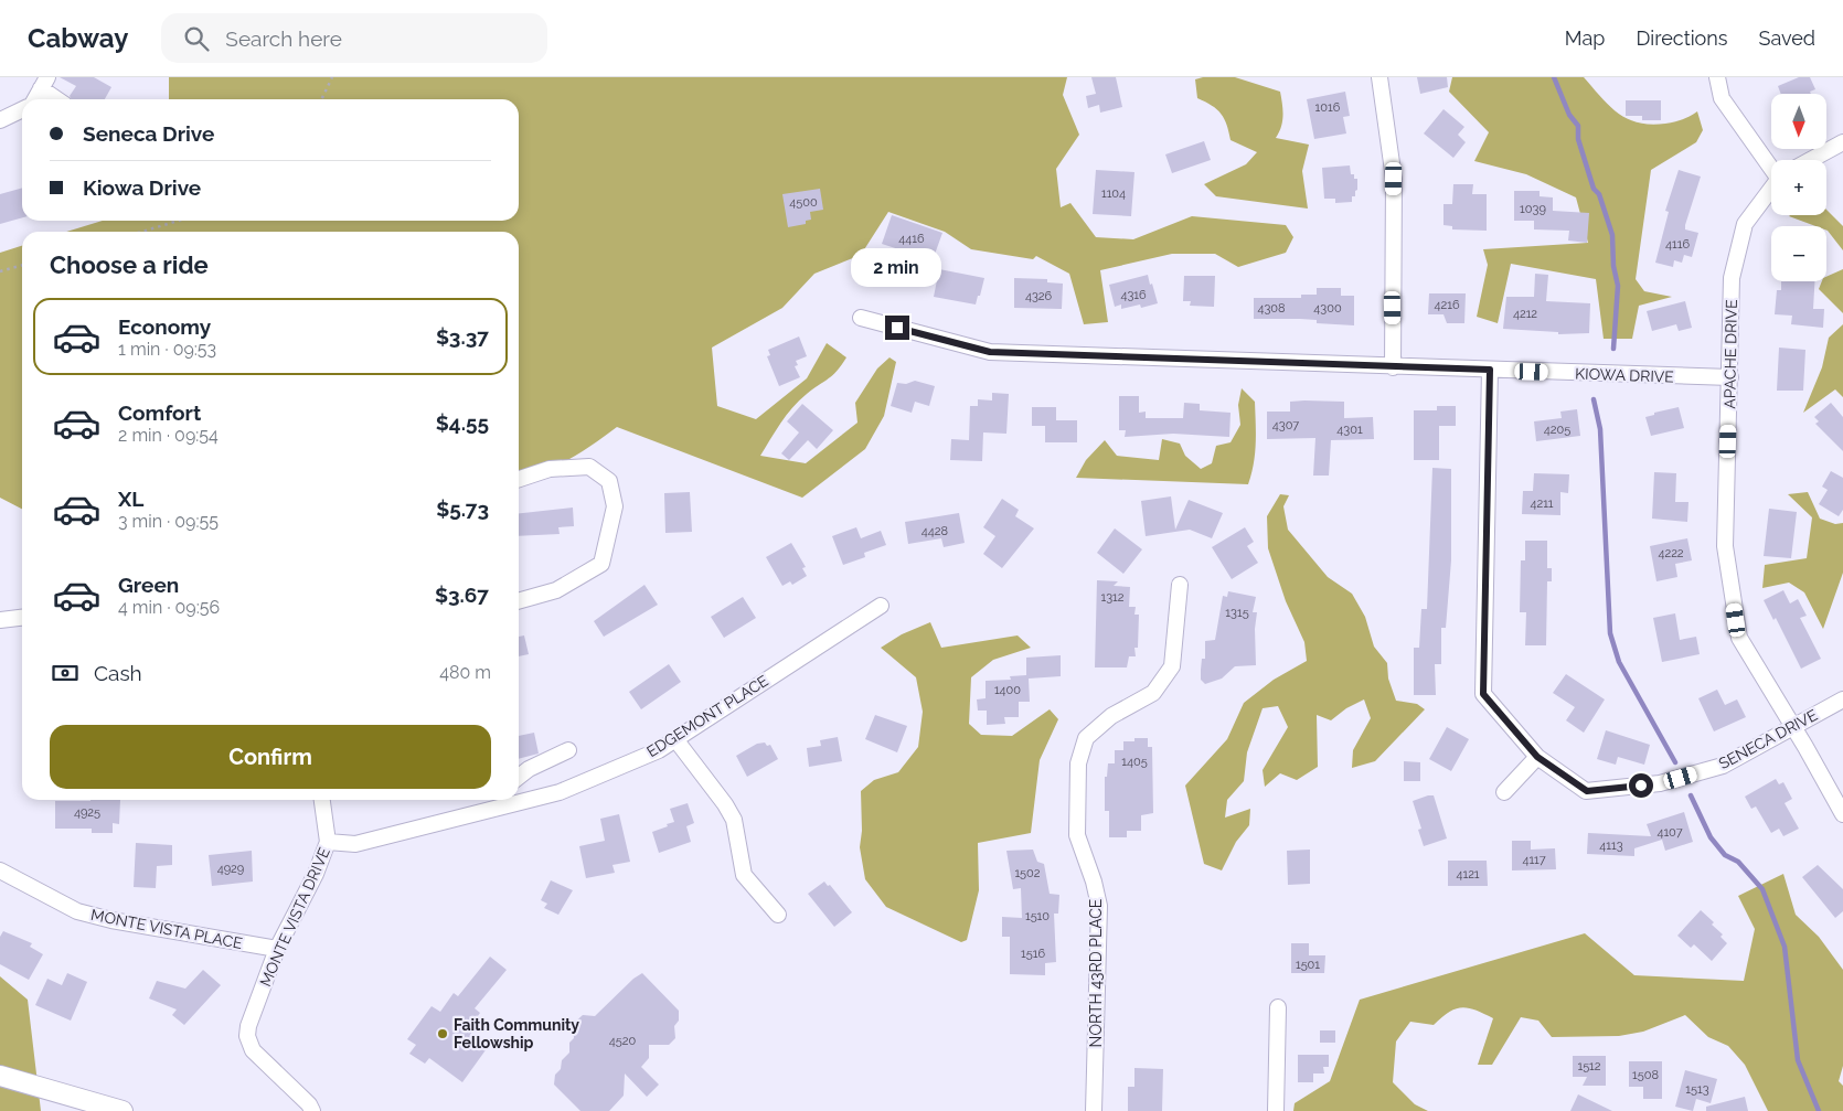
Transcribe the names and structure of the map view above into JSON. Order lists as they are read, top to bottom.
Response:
{
  "streets": {
    "street": [
      "APACHE DRIVE",
      "KIOWA DRIVE",
      "EDGEMONT PLACE",
      "SENECA DRIVE",
      "MONTE VISTA DRIVE",
      "MONTE VISTA PLACE",
      "NORTH 43RD PLACE"
    ]
  },
  "crossings": [
    ["APACHE DRIVE", "KIOWA DRIVE"],
    ["APACHE DRIVE", "SENECA DRIVE"],
    ["KIOWA DRIVE", "SENECA DRIVE"],
    ["EDGEMONT PLACE", "MONTE VISTA DRIVE"],
    ["MONTE VISTA DRIVE", "MONTE VISTA PLACE"]
  ],
  "places": ["Faith Community Fellowship"],
  "house_numbers": [
    "1016",
    "1104",
    "4500",
    "1039",
    "4416",
    "4116",
    "4316",
    "4326",
    "4216",
    "4308",
    "4300",
    "4212",
    "4307",
    "4301",
    "4205",
    "4211",
    "4428",
    "4222",
    "1312",
    "1315",
    "1400",
    "1405",
    "4925",
    "4107",
    "4113",
    "4117",
    "4929",
    "1502",
    "4121",
    "1510",
    "1516",
    "1501",
    "4520",
    "1512",
    "1508",
    "1513"
  ],
  "north": "bottom",
  "page": {
    "header": "Cabway",
    "search": "Search here",
    "nav": ["Map", "Directions", "Saved"],
    "map_buttons": ["+", "−"],
    "banner": ["Seneca Drive", "Kiowa Drive"],
    "heading": "Choose a ride",
    "bubble": "2 min",
    "list": [
      {
        "name": "Economy",
        "note": "1 min · 09:53",
        "value": "$3.37"
      },
      {
        "name": "Comfort",
        "note": "2 min · 09:54",
        "value": "$4.55"
      },
      {
        "name": "XL",
        "note": "3 min · 09:55",
        "value": "$5.73"
      },
      {
        "name": "Green",
        "note": "4 min · 09:56",
        "value": "$3.67"
      }
    ],
    "pay": ["Cash", "480 m"],
    "buttons": "Confirm"
  }
}
